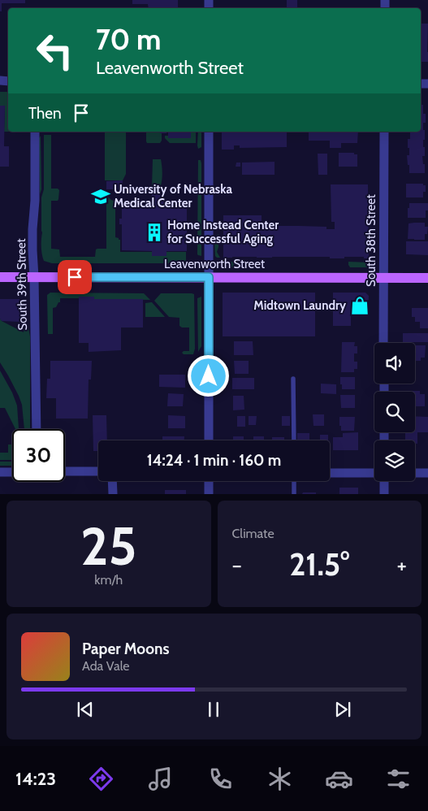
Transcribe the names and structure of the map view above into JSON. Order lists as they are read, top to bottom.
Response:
{
  "streets": {
    "main road": ["Leavenworth Street"],
    "street": ["South 38th Street", "South 39th Street"]
  },
  "crossings": [
    ["South 38th Street", "Leavenworth Street"],
    ["Leavenworth Street", "South 39th Street"]
  ],
  "places": {
    "school or university": ["University of Nebraska Medical Center"],
    "building": ["Home Instead Center for Successful Aging"],
    "shop": ["Midtown Laundry"]
  },
  "page": {
    "turn": ["70 m", "Leavenworth Street"],
    "then": "Then",
    "limit": "30",
    "trip": "14:24 · 1 min · 160 m",
    "tile": [
      ["25", "km/h"],
      "Climate"
    ],
    "heat": ["−", "21.5°", "+"],
    "song": ["Paper Moons", "Ada Vale"],
    "tabs": "14:23"
  }
}
